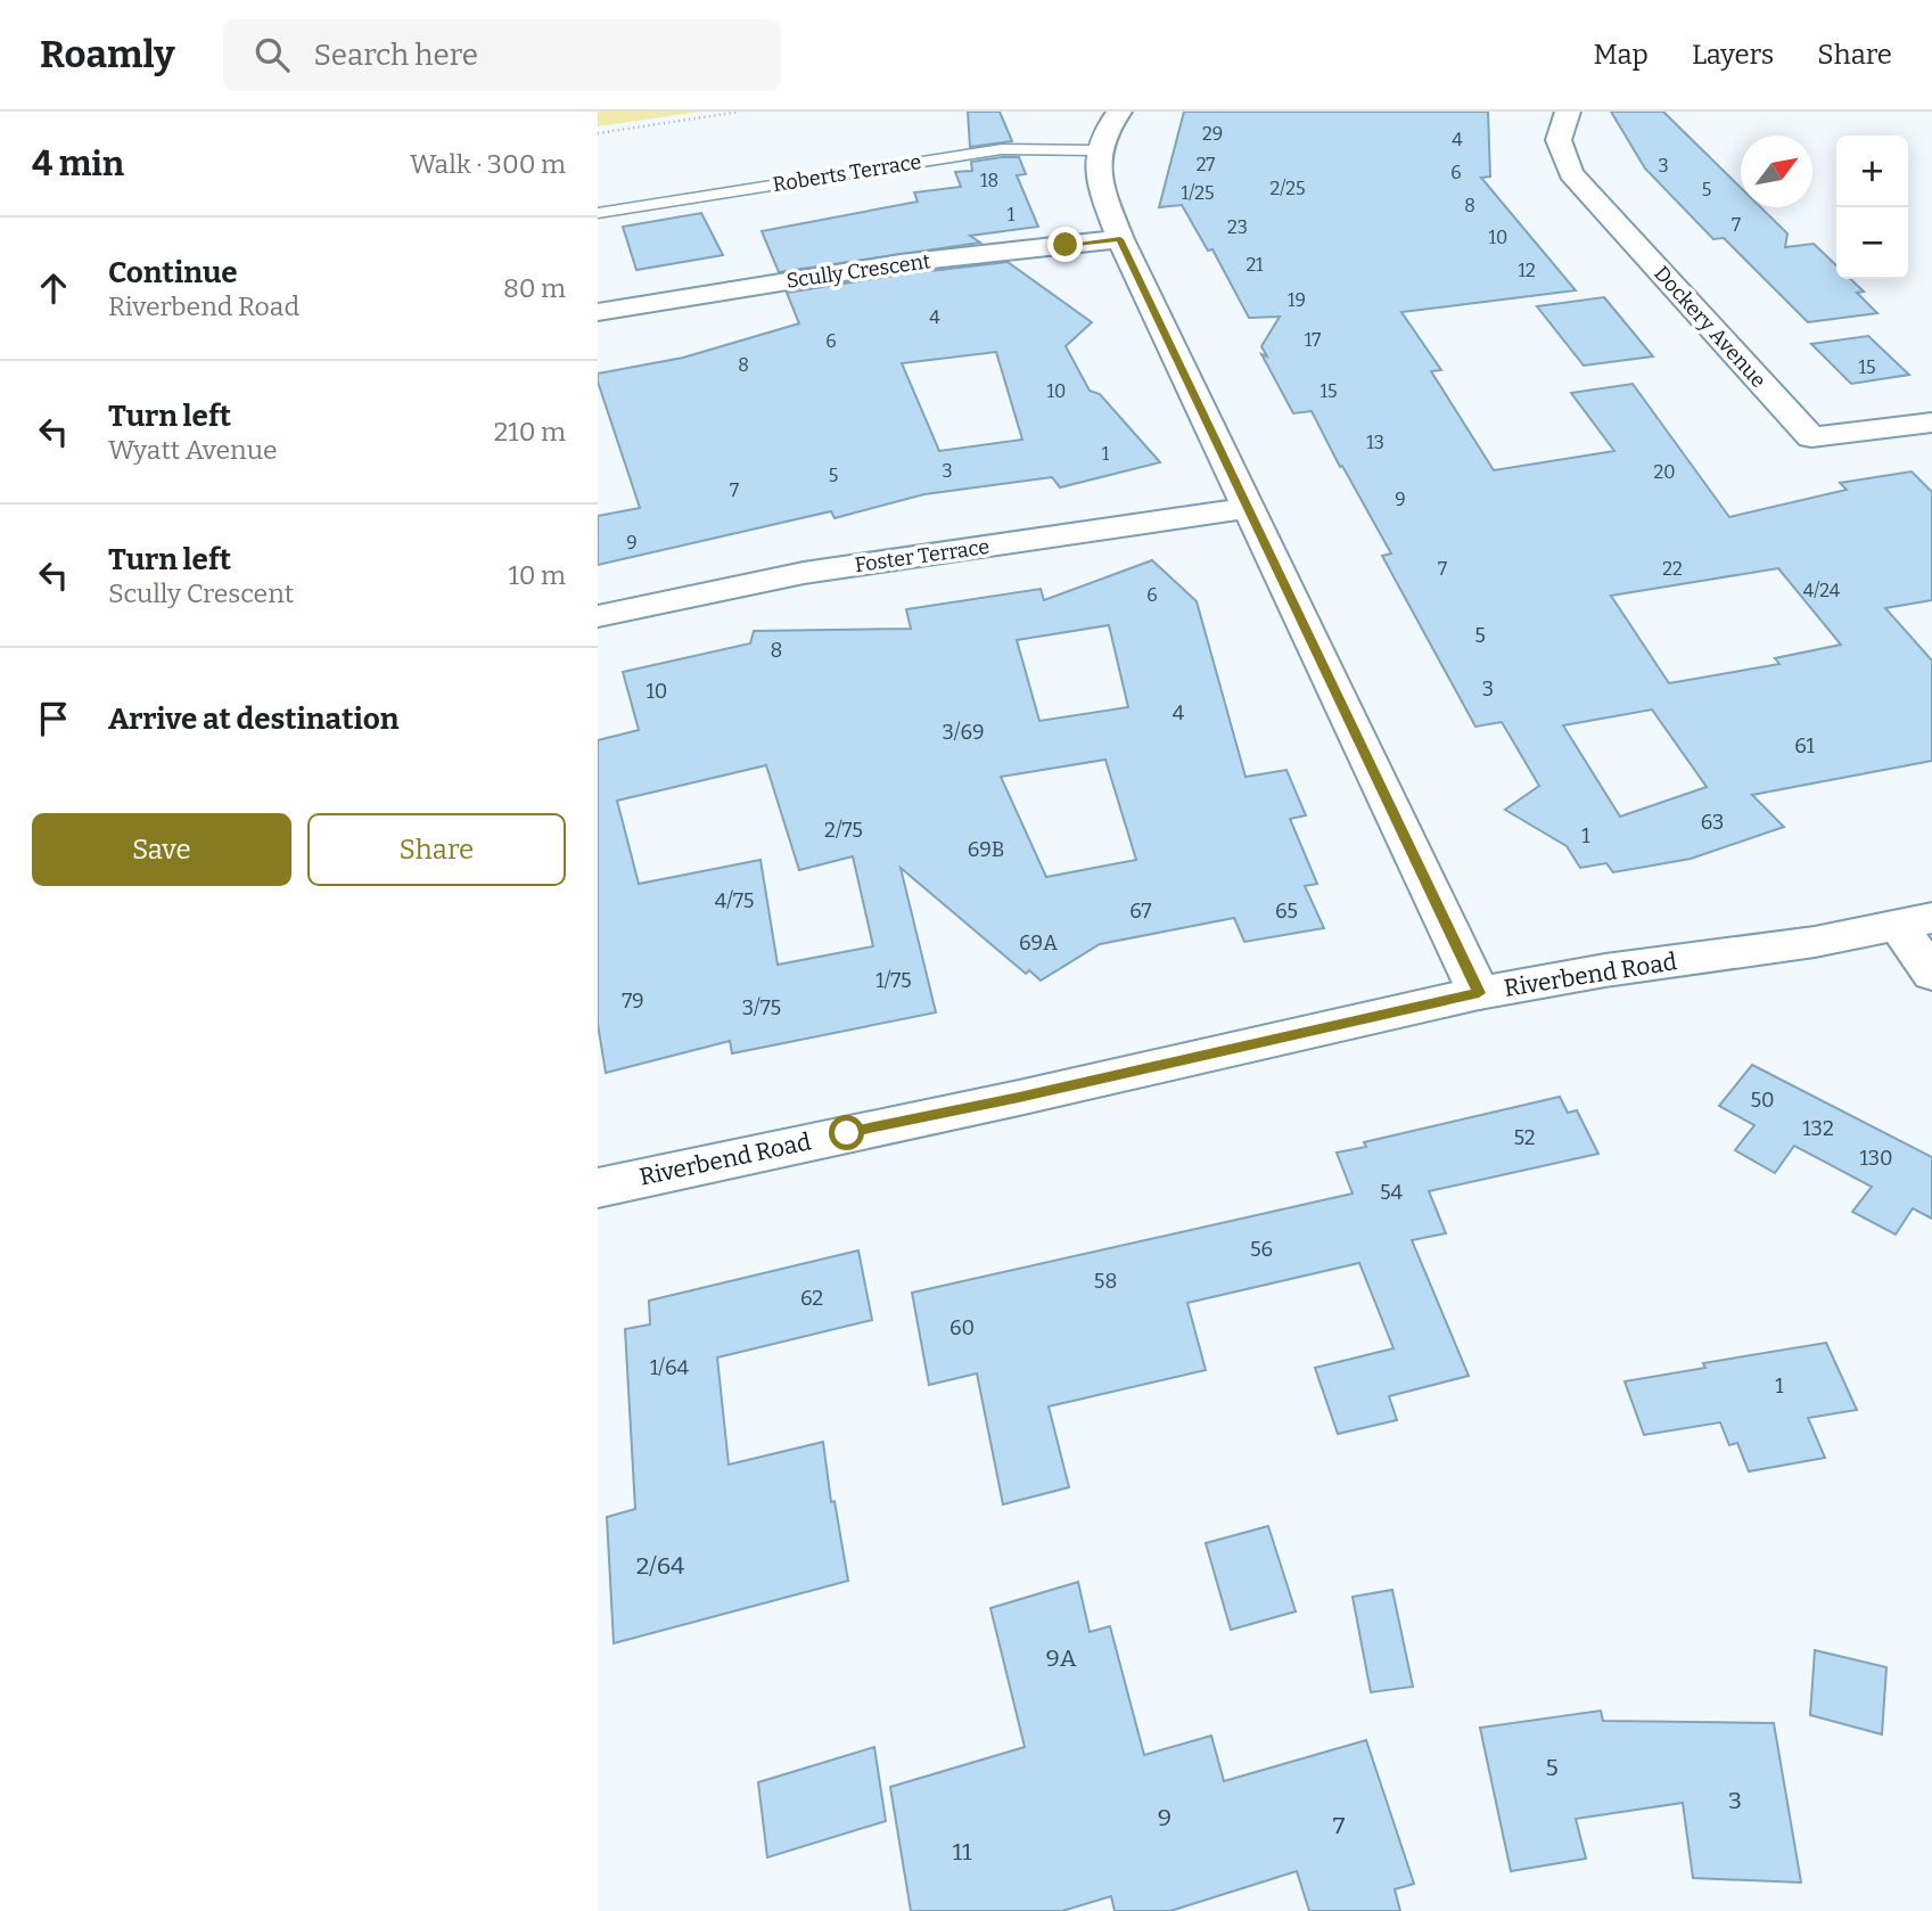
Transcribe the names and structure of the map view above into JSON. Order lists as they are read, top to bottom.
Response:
{
  "streets": {
    "street": [
      "Scully Crescent",
      "Dockery Avenue",
      "Foster Terrace",
      "Riverbend Road"
    ],
    "lane": ["Roberts Terrace"]
  },
  "house_numbers": [
    "29",
    "4",
    "27",
    "3",
    "6",
    "18",
    "2/25",
    "5",
    "1/25",
    "8",
    "1",
    "7",
    "23",
    "10",
    "21",
    "12",
    "19",
    "4",
    "17",
    "6",
    "8",
    "15",
    "10",
    "15",
    "13",
    "1",
    "3",
    "20",
    "5",
    "7",
    "9",
    "9",
    "7",
    "22",
    "4/24",
    "6",
    "5",
    "8",
    "3",
    "10",
    "4",
    "3/69",
    "61",
    "63",
    "2/75",
    "1",
    "69B",
    "4/75",
    "67",
    "65",
    "69A",
    "1/75",
    "79",
    "3/75",
    "50",
    "132",
    "52",
    "130",
    "54",
    "56",
    "58",
    "62",
    "60",
    "1/64",
    "1",
    "2/64",
    "9A",
    "5",
    "3",
    "9",
    "7",
    "11"
  ],
  "north": "top right",
  "page": {
    "header": "Roamly",
    "search": "Search here",
    "nav": ["Map", "Layers", "Share"],
    "heading": ["4 min", "Walk · 300 m"],
    "map_buttons": ["+", "−"],
    "list": [
      ["Continue", "Riverbend Road", "80 m"],
      ["Turn left", "Wyatt Avenue", "210 m"],
      ["Turn left", "Scully Crescent", "10 m"],
      "Arrive at destination"
    ],
    "buttons": ["Save", "Share"]
  }
}
